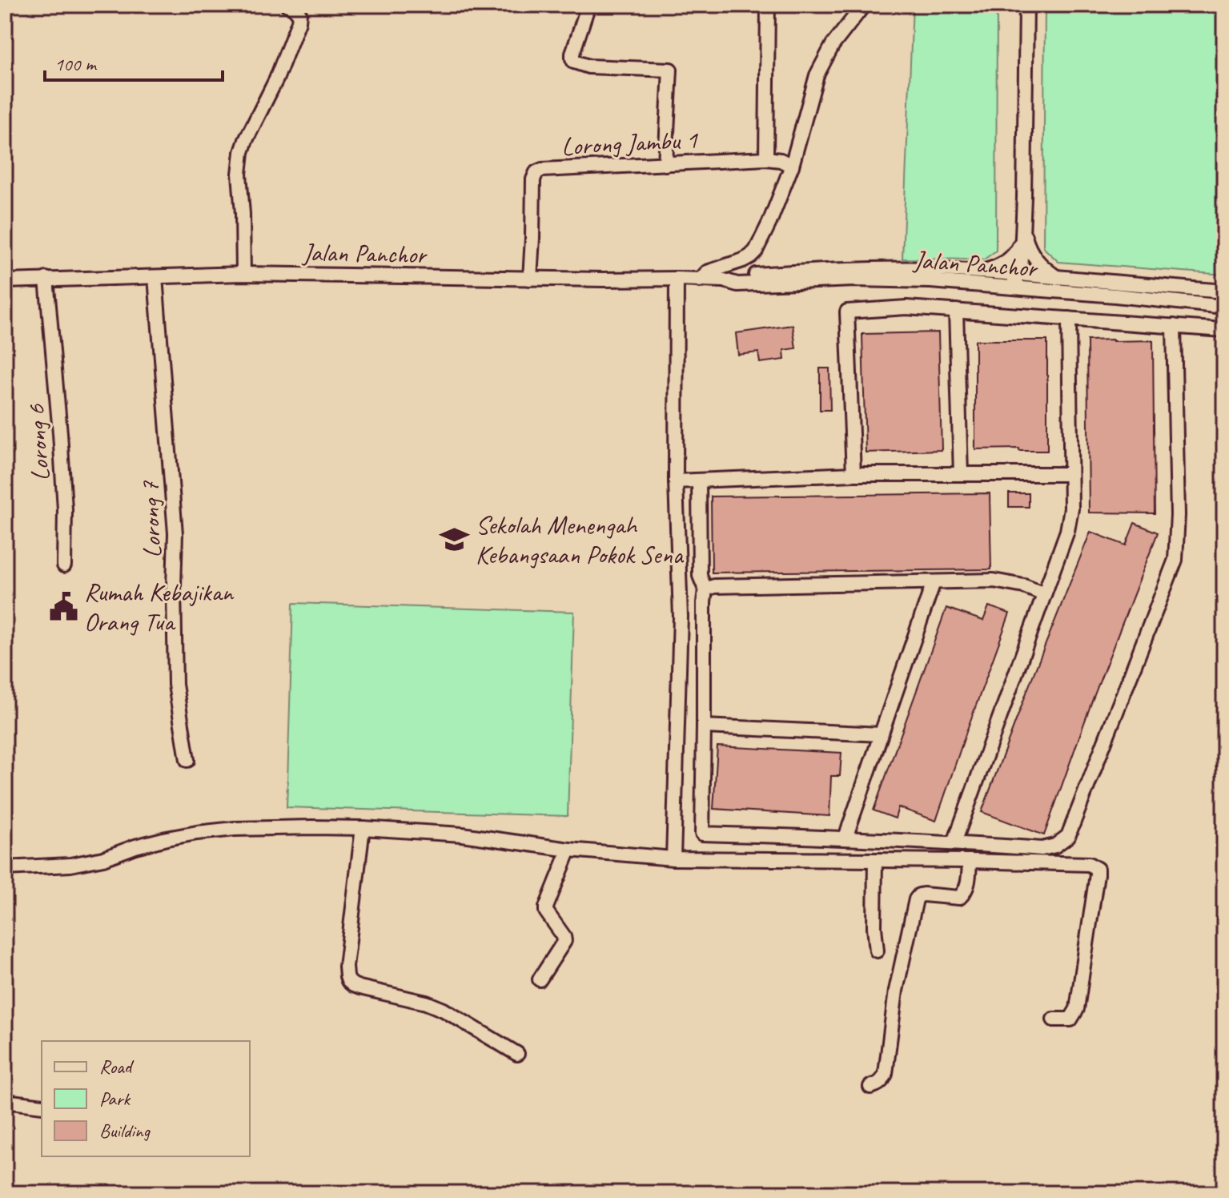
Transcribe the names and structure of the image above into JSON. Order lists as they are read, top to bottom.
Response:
{
  "streets": {
    "street": [
      "Lorong Jambu 1",
      "Jalan Panchor",
      "Lorong 6",
      "Lorong 7"
    ]
  },
  "crossings": [
    ["Lorong Jambu 1", "Jalan Panchor"],
    ["Jalan Panchor", "Lorong 6"],
    ["Jalan Panchor", "Lorong 7"]
  ],
  "places": {
    "school or university": ["Sekolah Menengah Kebangsaan Pokok Sena"],
    "public building": ["Rumah Kebajikan Orang Tua"]
  },
  "legend": ["Road", "Park", "Building"],
  "scale_bar": "100 m"
}
